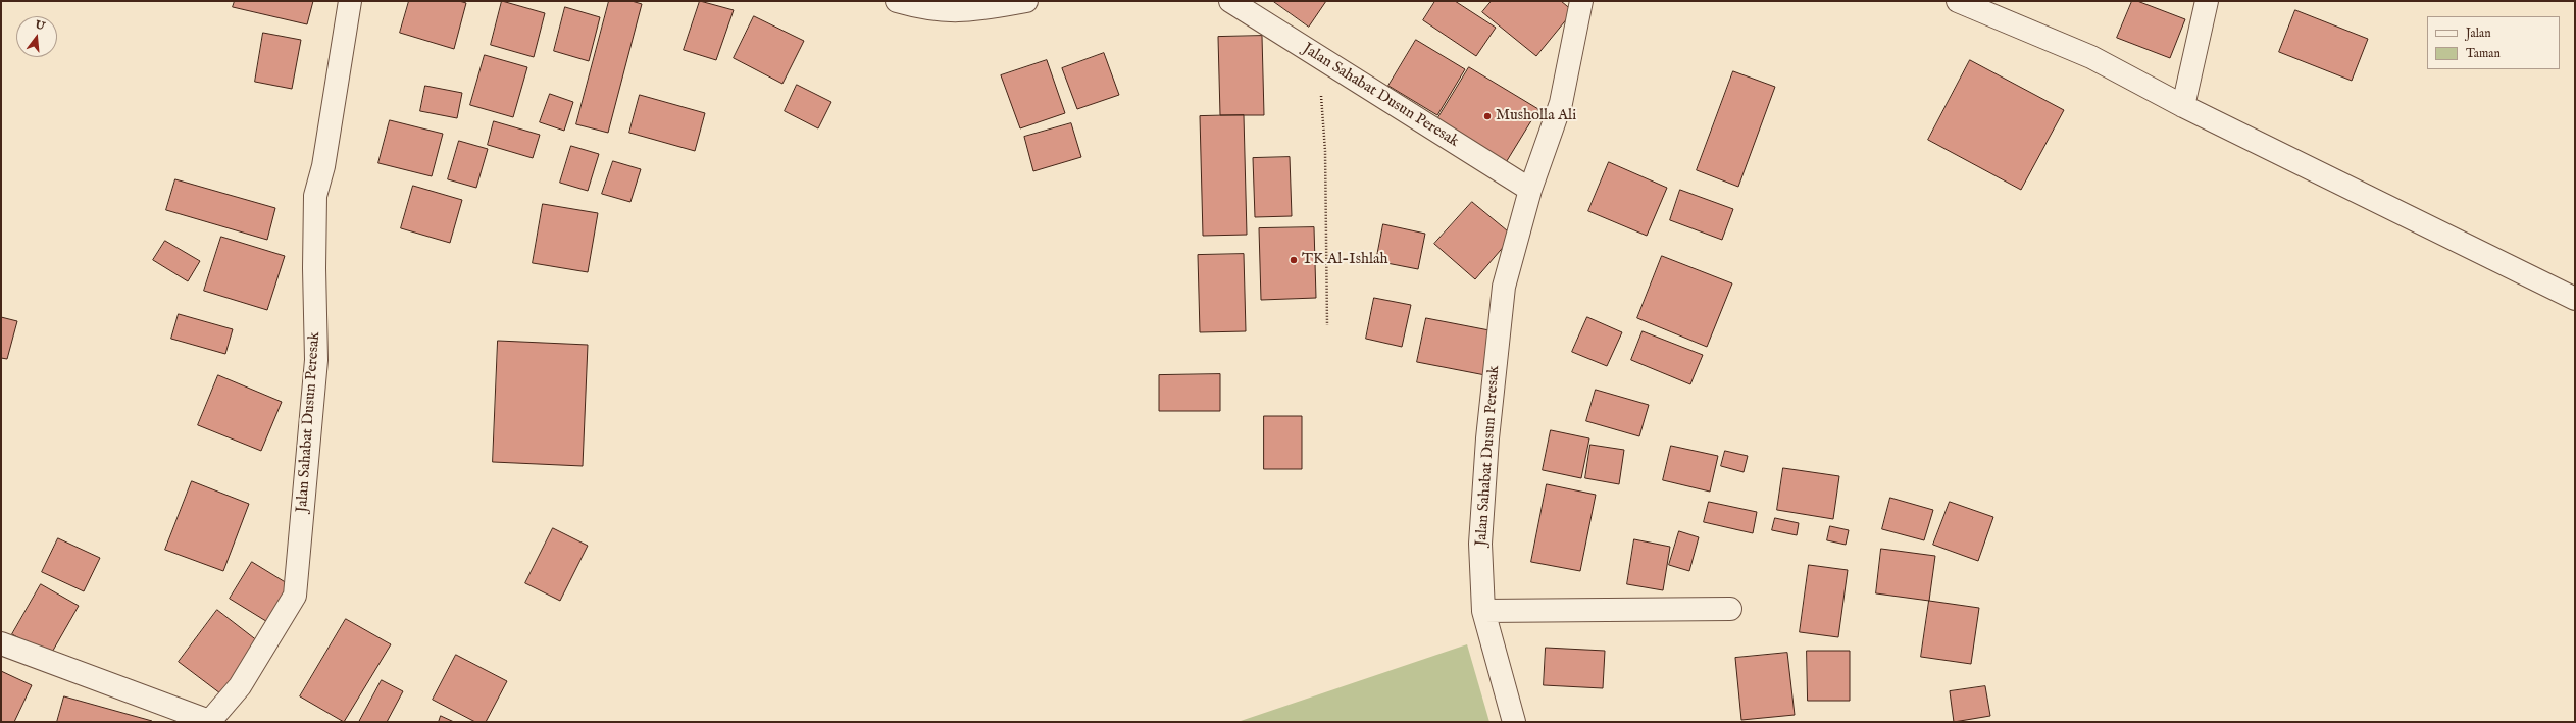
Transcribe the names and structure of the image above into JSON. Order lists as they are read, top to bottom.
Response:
{
  "streets": {
    "street": ["Jalan Sahabat Dusun Peresak"]
  },
  "places": ["Musholla Ali", "TK Al-Ishlah"],
  "legend": ["Jalan", "Taman"],
  "north": "top"
}
